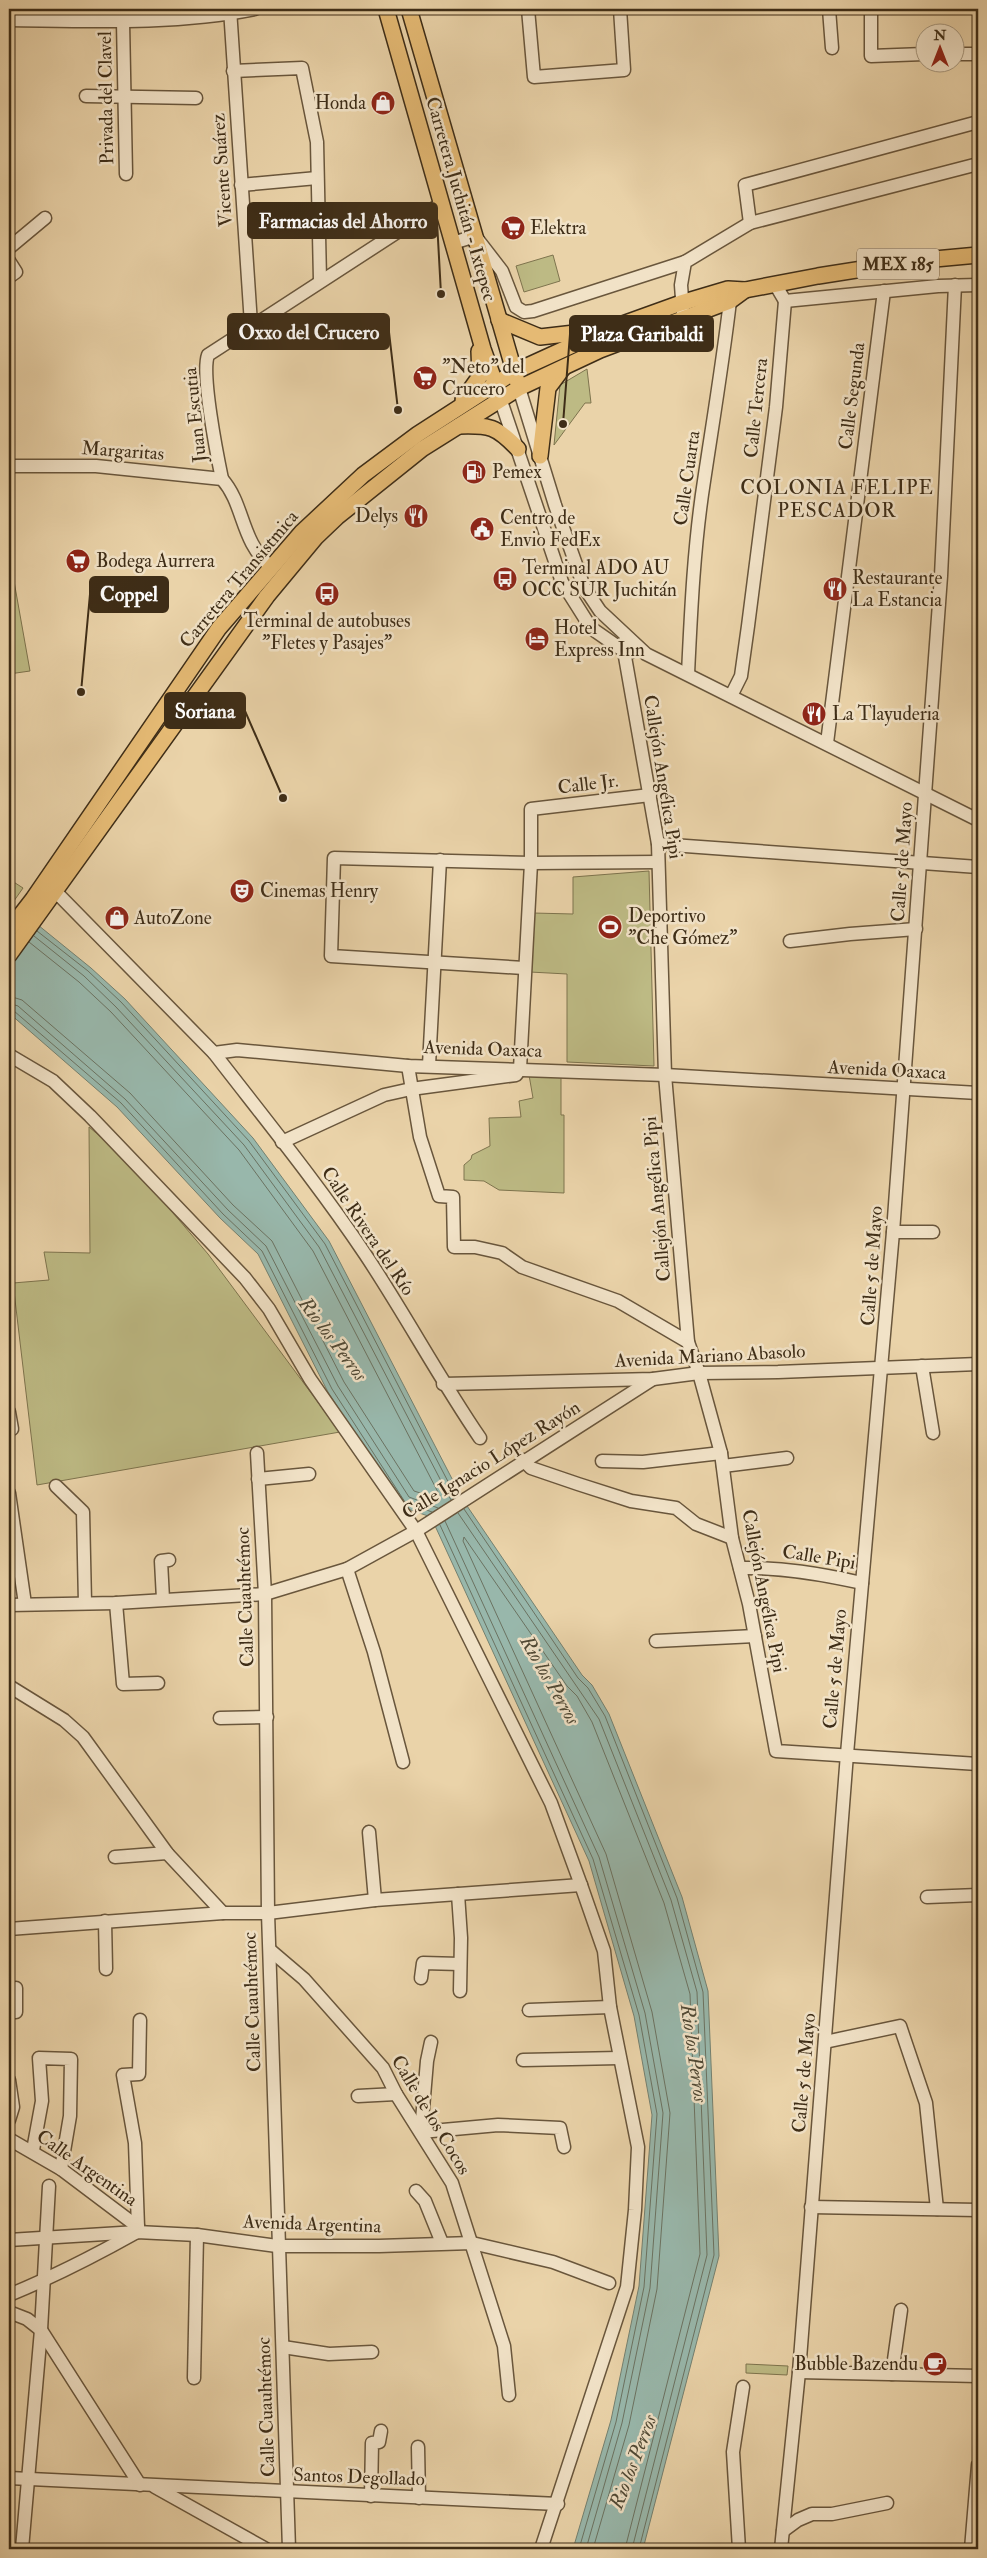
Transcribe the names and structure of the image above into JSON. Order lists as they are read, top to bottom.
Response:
{
  "streets": {
    "main road": ["Carretera Juchitán - Ixtepec", "MEX 185", "Carretera Transistmica"],
    "street": [
      "Privada del Clavel",
      "Vicente Suárez",
      "Calle Segunda",
      "Calle Tercera",
      "Juan Escutia",
      "Margaritas",
      "Calle Cuarta",
      "Callejón Angélica Pipi",
      "Calle Jr.",
      "Calle 5 de Mayo",
      "Avenida Oaxaca",
      "Calle Rivera del Río",
      "Avenida Mariano Abasolo",
      "Calle Ignacio López Rayón",
      "Calle Pipi",
      "Calle Cuauhtémoc",
      "Calle de los Cocos",
      "Calle Argentina",
      "Avenida Argentina",
      "Santos Degollado"
    ]
  },
  "crossings": [
    ["Vicente Suárez", "Juan Escutia"],
    ["Carretera Juchitán - Ixtepec", "Juan Escutia"],
    ["Carretera Juchitán - Ixtepec", "Carretera Transistmica"],
    ["MEX 185", "Carretera Transistmica"],
    ["Juan Escutia", "Margaritas"],
    ["Calle Cuarta", "Carretera Transistmica"],
    ["Callejón Angélica Pipi", "Calle Jr."],
    ["Callejón Angélica Pipi", "Calle 5 de Mayo"],
    ["Callejón Angélica Pipi", "Avenida Oaxaca"],
    ["Callejón Angélica Pipi", "Avenida Mariano Abasolo"],
    ["Callejón Angélica Pipi", "Calle Pipi"],
    ["Calle 5 de Mayo", "Avenida Oaxaca"],
    ["Calle 5 de Mayo", "Avenida Mariano Abasolo"],
    ["Calle 5 de Mayo", "Calle Pipi"],
    ["Avenida Oaxaca", "Calle Rivera del Río"],
    ["Calle Rivera del Río", "Avenida Mariano Abasolo"],
    ["Avenida Mariano Abasolo", "Calle Ignacio López Rayón"],
    ["Calle Ignacio López Rayón", "Calle Cuauhtémoc"],
    ["Calle Cuauhtémoc", "Calle de los Cocos"],
    ["Calle Cuauhtémoc", "Avenida Argentina"],
    ["Calle Cuauhtémoc", "Santos Degollado"],
    ["Calle de los Cocos", "Avenida Argentina"],
    ["Calle Argentina", "Avenida Argentina"]
  ],
  "districts": ["COLONIA FELIPE PESCADOR"],
  "water": ["Rio los Perros"],
  "places": {
    "shop": ["Honda", "AutoZone"],
    "supermarket": ["Elektra", "\"Neto\" del Crucero", "Bodega Aurrera"],
    "other": [
      "Farmacias del Ahorro",
      "Oxxo del Crucero",
      "Plaza Garibaldi",
      "Coppel",
      "Soriana"
    ],
    "fuel station": ["Pemex"],
    "restaurant": ["Delys", "Restaurante La Estancia", "La Tlayuderia"],
    "public building": ["Centro de Envio FedEx"],
    "bus stop": ["Terminal ADO AU OCC SUR Juchitán", "Terminal de autobuses \"Fletes y Pasajes\""],
    "hotel": ["Hotel Express Inn"],
    "theatre": ["Cinemas Henry"],
    "sports": ["Deportivo \"Che Gómez\""],
    "cafe": ["Bubble Bazendu"]
  },
  "north": "top"
}
